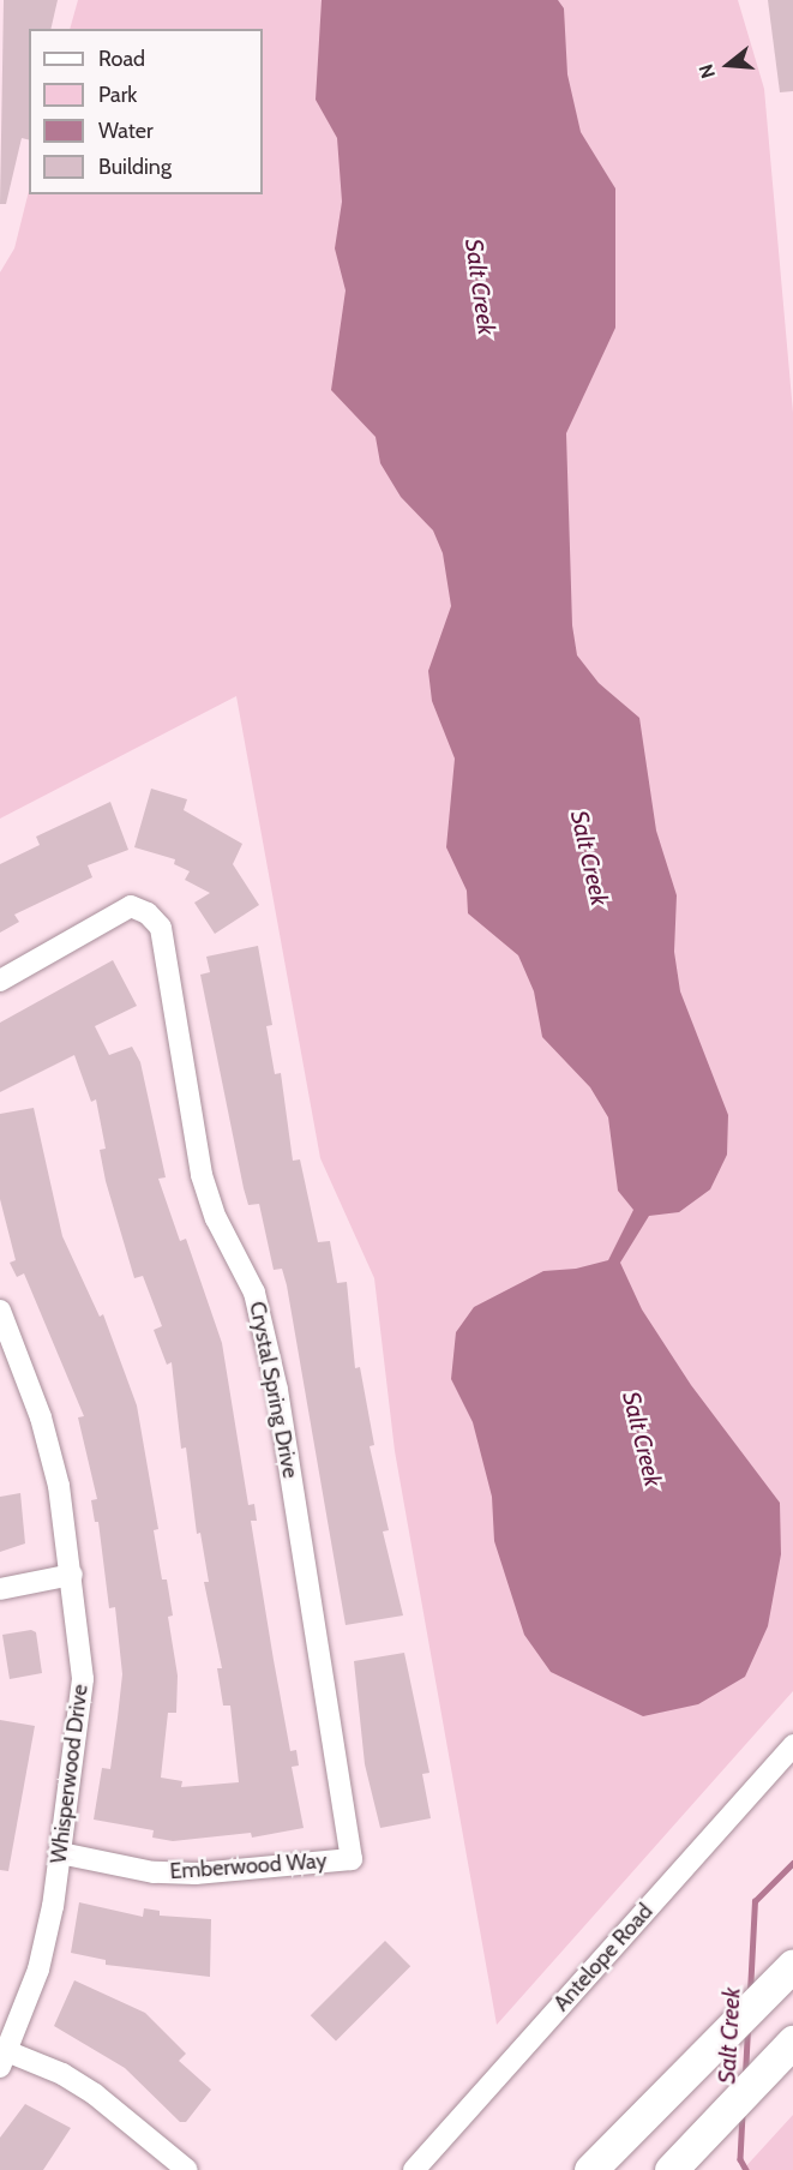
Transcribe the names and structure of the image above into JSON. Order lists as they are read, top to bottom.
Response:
{
  "streets": {
    "street": [
      "Crystal Spring Drive",
      "Whisperwood Drive",
      "Emberwood Way",
      "Antelope Road"
    ]
  },
  "crossings": [
    ["Crystal Spring Drive", "Emberwood Way"],
    ["Whisperwood Drive", "Emberwood Way"]
  ],
  "water": ["Salt Creek"],
  "legend": [
    "Road",
    "Park",
    "Water",
    "Building"
  ],
  "north": "left"
}
